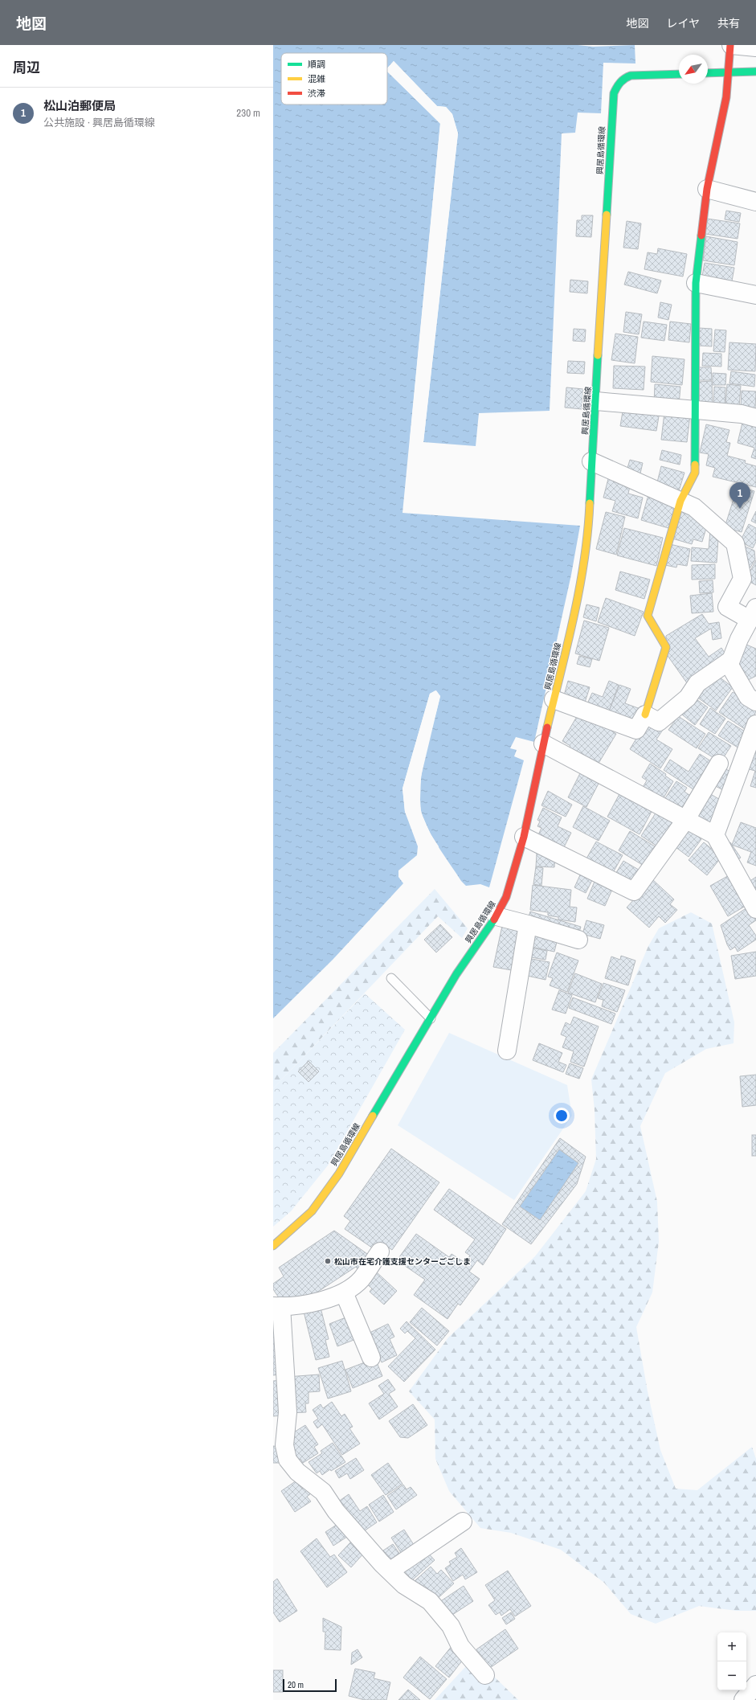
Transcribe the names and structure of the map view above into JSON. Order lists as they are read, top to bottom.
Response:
{
  "streets": {
    "main road": ["興居島循環線"]
  },
  "places": ["松山市在宅介護支援センターごごしま"],
  "legend": ["順調", "混雑", "渋滞"],
  "scale_bar": "20 m",
  "north": "bottom left",
  "page": {
    "header": "地図",
    "nav": ["地図", "レイヤ", "共有"],
    "heading": "周辺",
    "list": [
      {
        "mark": "1",
        "name": "松山泊郵便局",
        "note": "公共施設 · 興居島循環線",
        "value": "230 m"
      }
    ],
    "pins": "1",
    "map_buttons": ["+", "−"],
    "scale": "20 m"
  }
}
